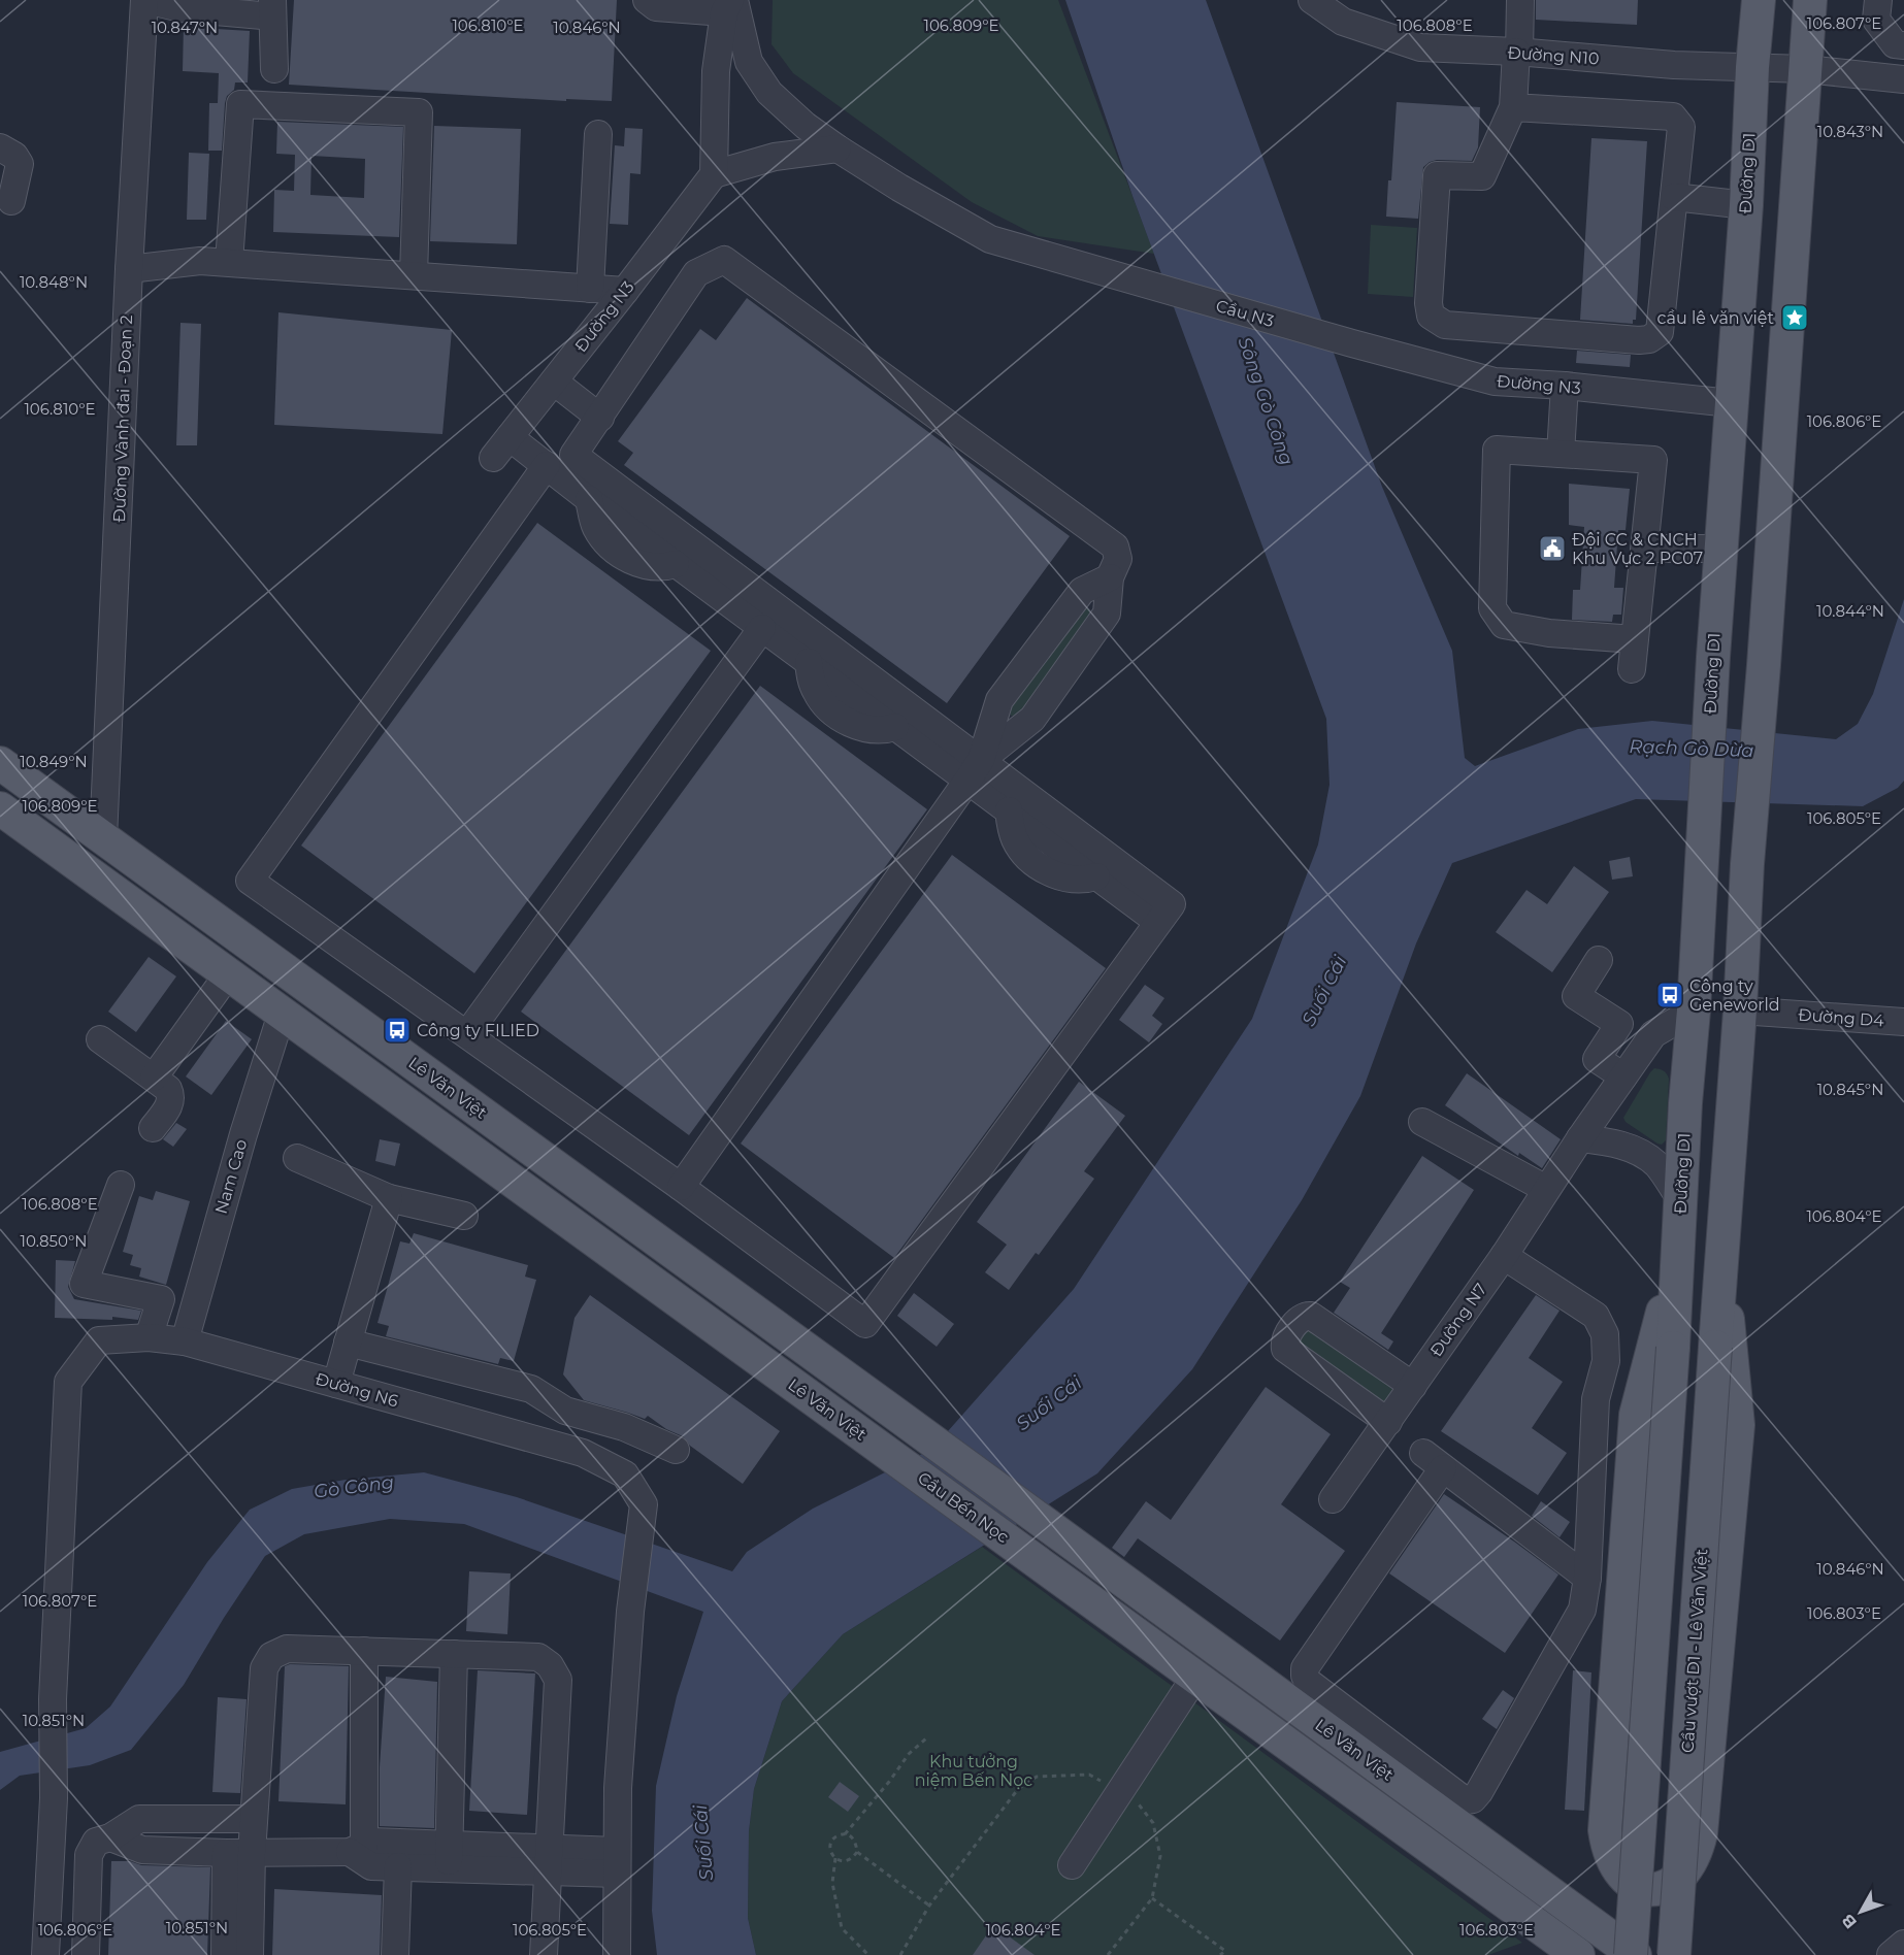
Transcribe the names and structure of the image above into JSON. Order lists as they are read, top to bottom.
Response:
{
  "streets": {
    "main road": [
      "Đường D1",
      "Lê Văn Việt",
      "Cầu Bến Nọc",
      "Cầu vượt D1 - Lê Văn Việt"
    ],
    "street": [
      "Đường N10",
      "Cầu N3",
      "Đường N3",
      "Đường Vành đai - Đoạn 2",
      "Đường D4",
      "Nam Cao",
      "Đường N7",
      "Đường N6"
    ]
  },
  "crossings": [
    ["Đường N10", "Đường D1"],
    ["Đường D1", "Đường N3"],
    ["Đường D1", "Lê Văn Việt"],
    ["Đường D1", "Đường N7"],
    ["Cầu N3", "Đường N3"],
    ["Đường Vành đai - Đoạn 2", "Lê Văn Việt"],
    ["Lê Văn Việt", "Nam Cao"],
    ["Lê Văn Việt", "Cầu Bến Nọc"],
    ["Nam Cao", "Đường N6"]
  ],
  "water": [
    "Sông Gò Công",
    "Rạch Gò Dừa",
    "Suối Cái",
    "Gò Công"
  ],
  "parks": ["Khu tưởng niệm Bến Nọc"],
  "places": {
    "place": ["cầu lê văn việt"],
    "public building": ["Đội CC & CNCH Khu Vực 2 PC07"],
    "bus stop": ["Công ty Geneworld", "Công ty FILIED"]
  },
  "north": "bottom left",
  "coordinates": [
    "106.807°E",
    "106.810°E",
    "106.808°E",
    "106.809°E",
    "10.847°N",
    "10.846°N",
    "10.843°N",
    "10.848°N",
    "106.806°E",
    "10.844°N",
    "10.849°N",
    "106.805°E",
    "10.845°N",
    "106.804°E",
    "10.850°N",
    "106.803°E",
    "10.851°N"
  ]
}
